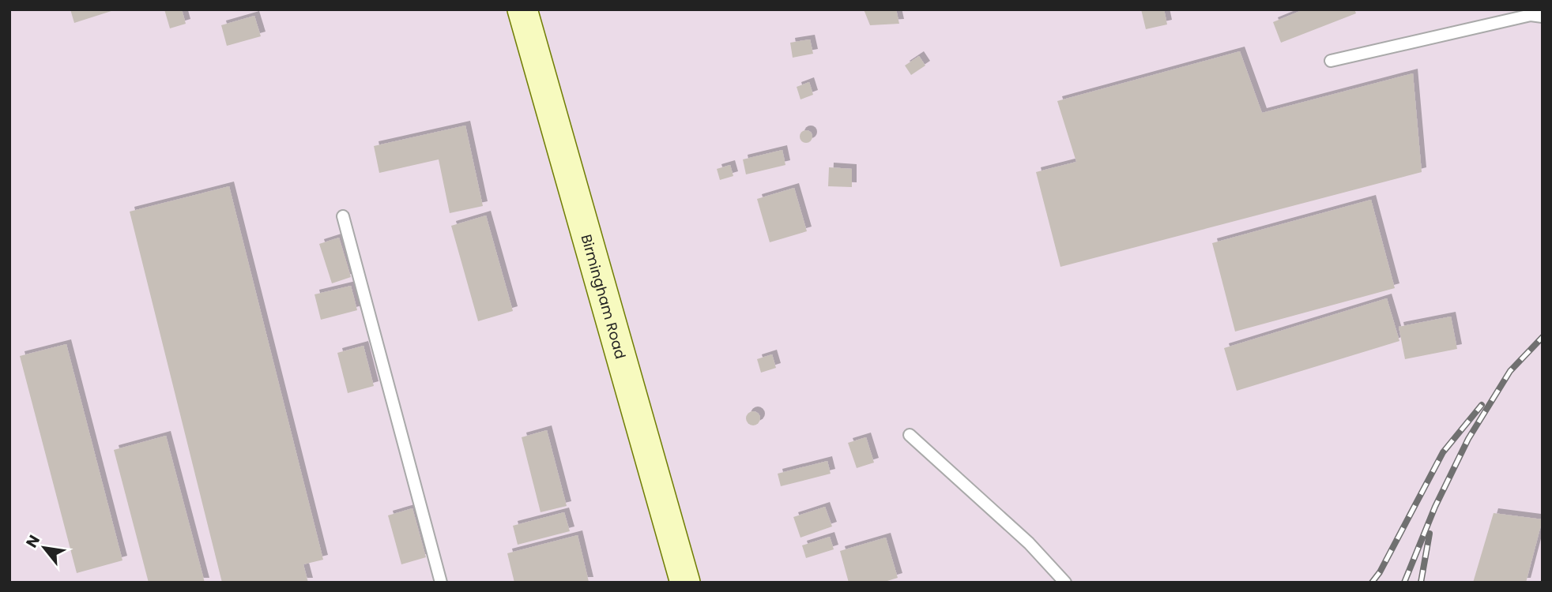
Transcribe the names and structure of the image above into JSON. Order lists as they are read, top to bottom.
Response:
{
  "streets": {
    "street": ["Birmingham Road"]
  },
  "north": "top left"
}
